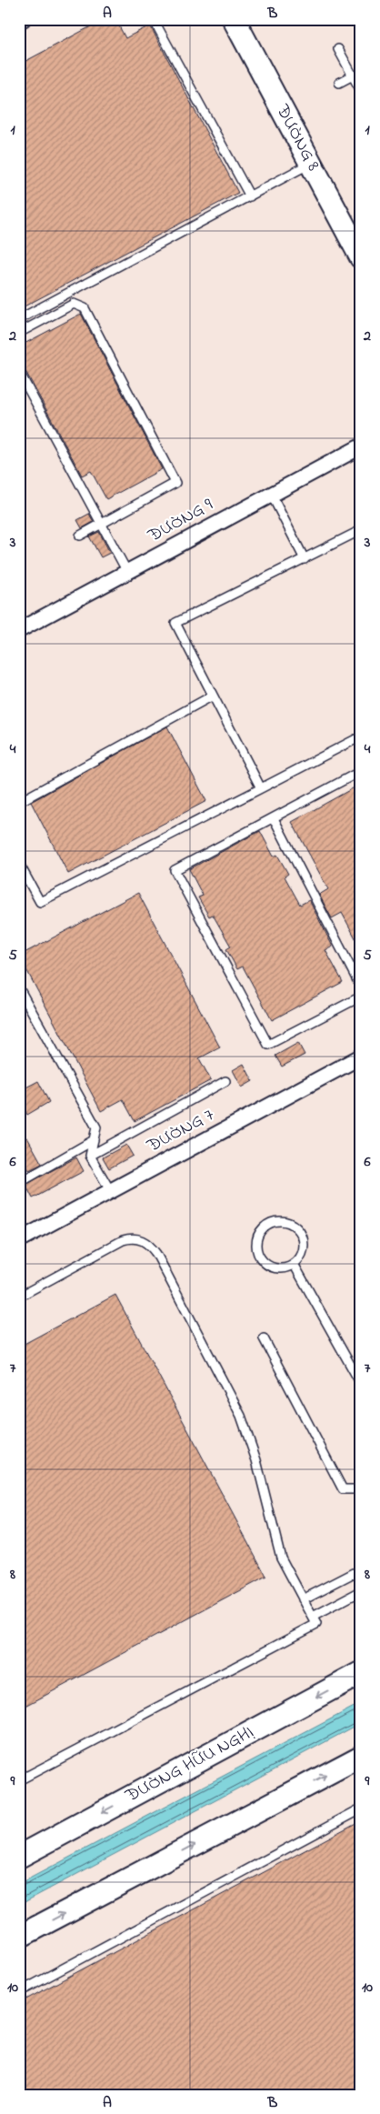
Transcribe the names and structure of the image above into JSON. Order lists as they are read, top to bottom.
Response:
{
  "streets": {
    "main road": ["ĐƯỜNG 8", "ĐƯỜNG HỮU NGHỊ"],
    "street": ["ĐƯỜNG 9", "ĐƯỜNG 7"]
  },
  "grid": {
    "columns": ["A", "B"],
    "rows": [
      "1",
      "2",
      "3",
      "4",
      "5",
      "6",
      "7",
      "8",
      "9",
      "10"
    ]
  }
}
